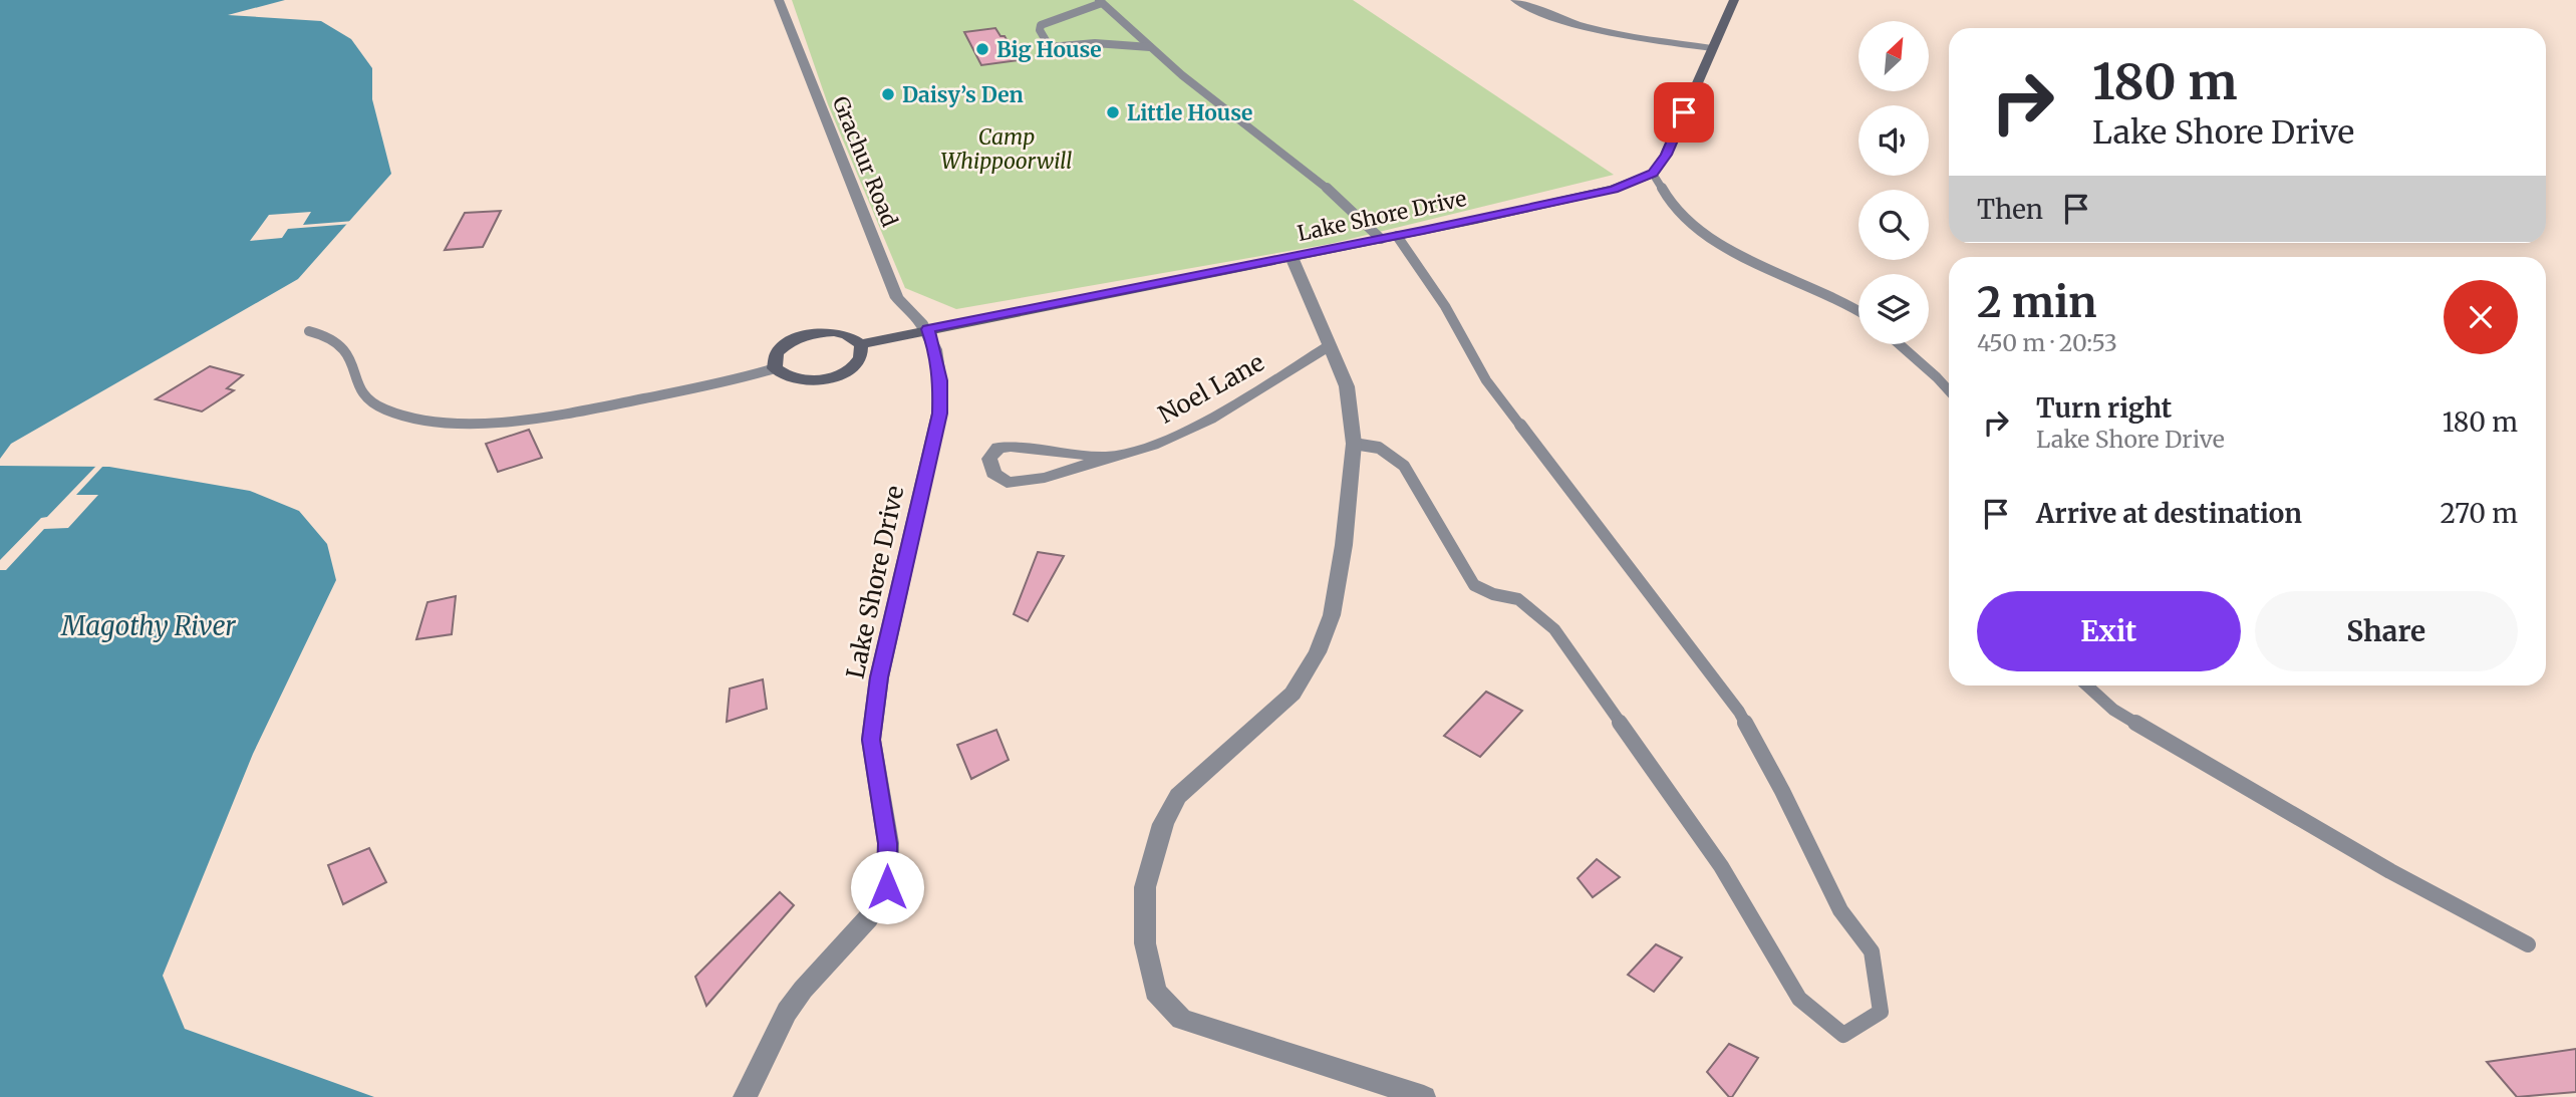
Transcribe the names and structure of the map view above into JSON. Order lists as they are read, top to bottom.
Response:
{
  "streets": {
    "street": ["Grachur Road", "Lake Shore Drive", "Noel Lane"]
  },
  "crossings": [
    ["Grachur Road", "Lake Shore Drive"]
  ],
  "water": ["Magothy River"],
  "parks": ["Camp Whippoorwill"],
  "places": ["Big House", "Daisy’s Den", "Little House"],
  "north": "top right",
  "page": {
    "turn": ["180 m", "Lake Shore Drive"],
    "then": "Then",
    "heading": ["2 min", "450 m · 20:53"],
    "list": [
      {
        "name": "Turn right",
        "note": "Lake Shore Drive",
        "value": "180 m"
      },
      {
        "name": "Arrive at destination",
        "value": "270 m"
      }
    ],
    "buttons": ["Exit", "Share"]
  }
}
